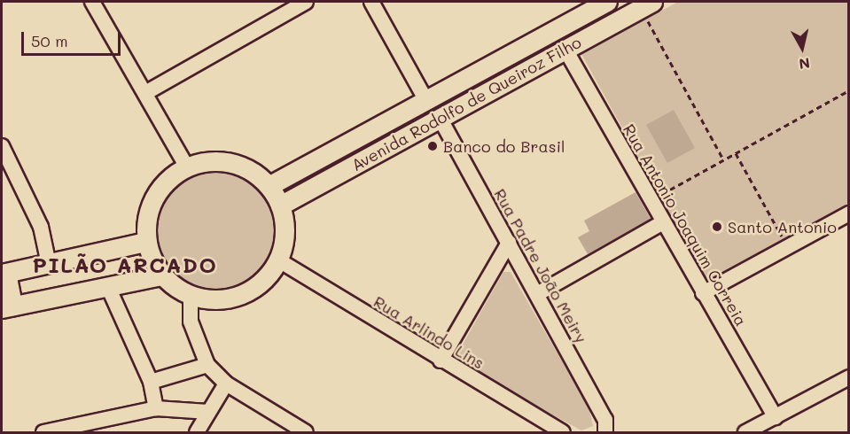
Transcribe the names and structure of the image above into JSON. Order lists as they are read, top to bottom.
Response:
{
  "streets": {
    "main road": ["Avenida Rodolfo de Queiroz Filho"],
    "street": ["Rua Antonio Joaquim Correia", "Rua Padre João Meiry", "Rua Arlindo Lins"]
  },
  "crossings": [
    ["Avenida Rodolfo de Queiroz Filho", "Rua Antonio Joaquim Correia"],
    ["Avenida Rodolfo de Queiroz Filho", "Rua Padre João Meiry"],
    ["Avenida Rodolfo de Queiroz Filho", "Rua Arlindo Lins"]
  ],
  "districts": ["PILÃO ARCADO"],
  "places": ["Banco do Brasil", "Santo Antonio"],
  "scale_bar": "50 m",
  "north": "bottom"
}
